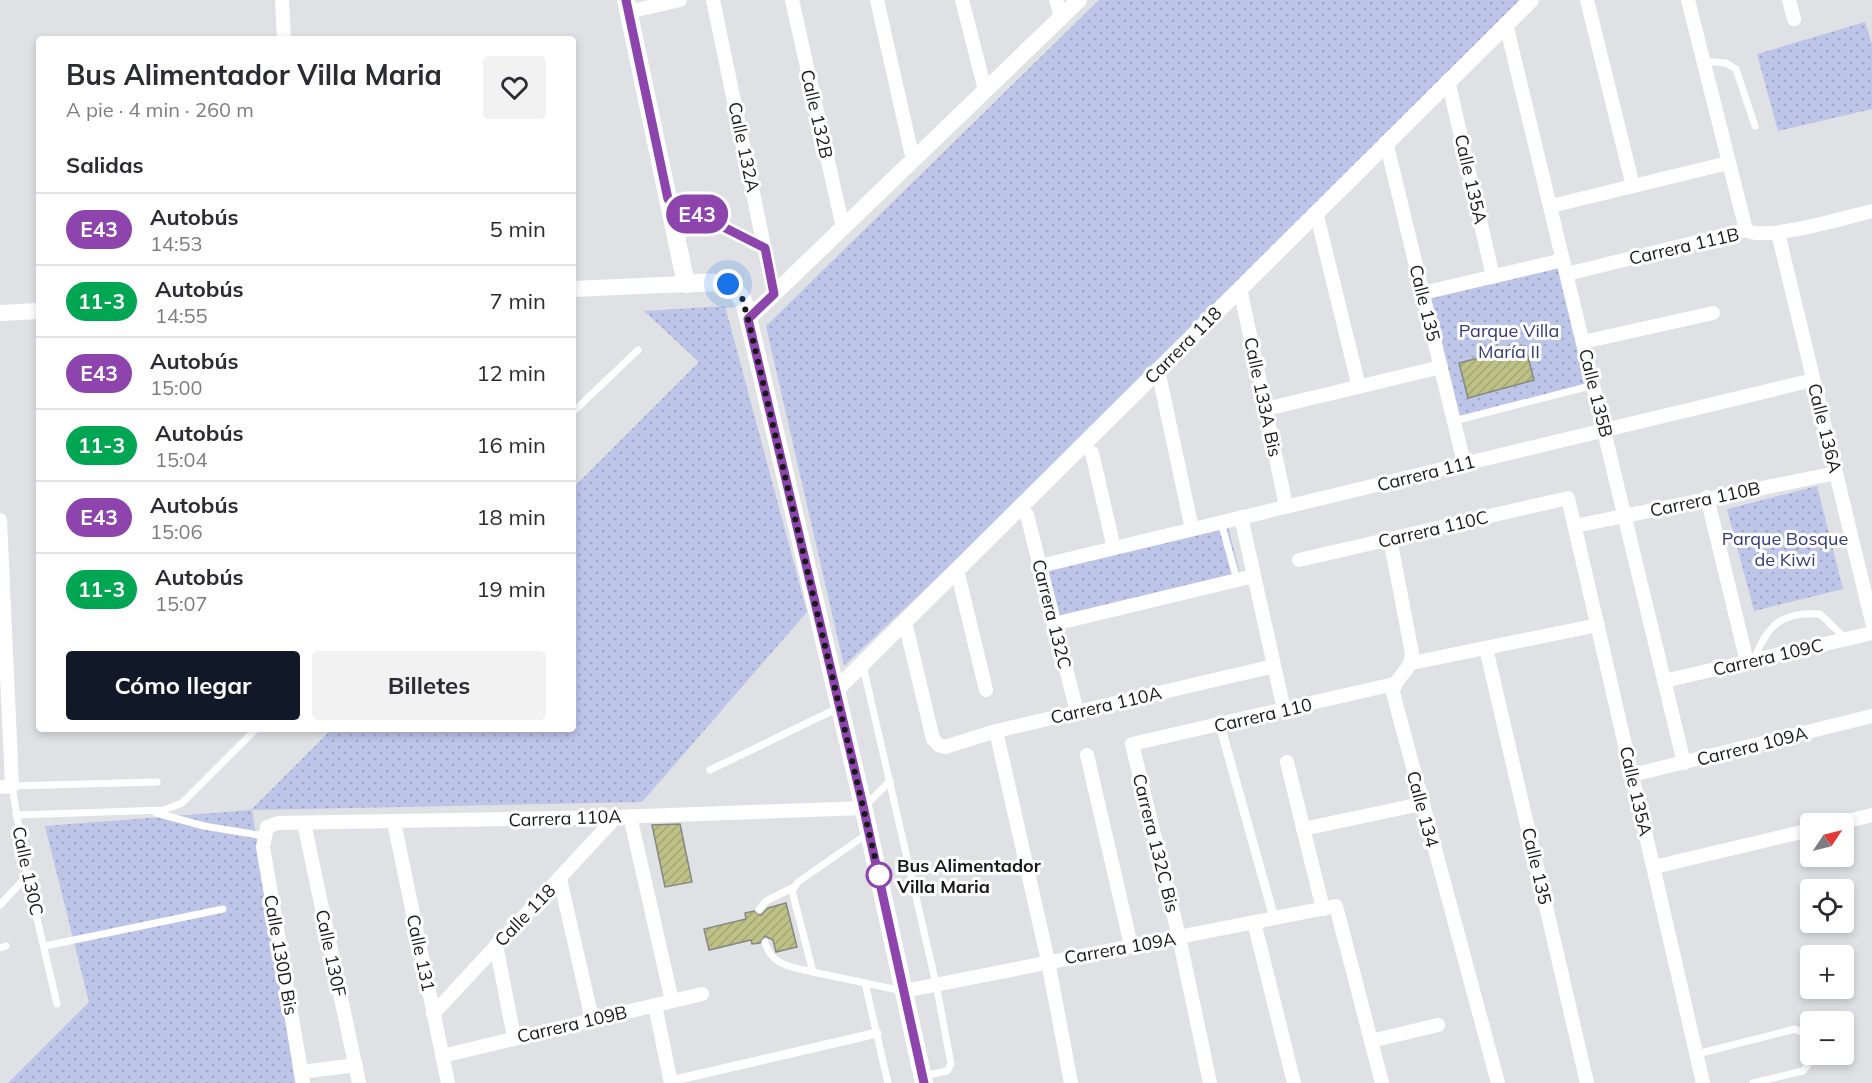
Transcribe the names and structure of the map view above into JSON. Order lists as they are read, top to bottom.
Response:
{
  "streets": {
    "street": [
      "Calle 132B",
      "Calle 132A",
      "Calle 135A",
      "Carrera 111B",
      "Calle 135",
      "Carrera 118",
      "Calle 135B",
      "Calle 133A Bis",
      "Calle 136A",
      "Carrera 111",
      "Carrera 110B",
      "Carrera 110C",
      "Carrera 132C",
      "Carrera 109C",
      "Carrera 110A",
      "Carrera 110",
      "Carrera 109A",
      "Calle 134",
      "Carrera 132C Bis",
      "Calle 130C",
      "Calle 118",
      "Calle 130F",
      "Calle 131",
      "Calle 130D Bis",
      "Carrera 109B"
    ]
  },
  "crossings": [
    ["Calle 135A", "Carrera 111B"],
    ["Calle 135A", "Carrera 118"],
    ["Calle 135A", "Carrera 110B"],
    ["Calle 135A", "Carrera 110C"],
    ["Calle 135A", "Carrera 109A"],
    ["Carrera 111B", "Calle 135"],
    ["Carrera 111B", "Calle 135B"],
    ["Carrera 111B", "Calle 136A"],
    ["Calle 135", "Carrera 118"],
    ["Calle 135", "Carrera 111"],
    ["Carrera 118", "Calle 135B"],
    ["Carrera 118", "Calle 133A Bis"],
    ["Carrera 118", "Carrera 110A"],
    ["Calle 135B", "Carrera 111"],
    ["Calle 135B", "Carrera 110B"],
    ["Calle 135B", "Carrera 109C"],
    ["Calle 135B", "Carrera 109A"],
    ["Calle 133A Bis", "Carrera 111"],
    ["Calle 136A", "Carrera 111"],
    ["Calle 136A", "Carrera 110B"],
    ["Carrera 111", "Carrera 132C"],
    ["Carrera 132C", "Carrera 110A"],
    ["Carrera 110A", "Calle 118"],
    ["Carrera 110A", "Calle 130F"],
    ["Carrera 110A", "Calle 131"],
    ["Carrera 110A", "Calle 130D Bis"],
    ["Carrera 110", "Calle 134"],
    ["Carrera 110", "Carrera 132C Bis"],
    ["Carrera 109A", "Carrera 132C Bis"],
    ["Calle 118", "Calle 131"],
    ["Calle 131", "Carrera 109B"]
  ],
  "parks": ["Parque Villa María II", "Parque Bosque de Kiwi"],
  "places": ["Bus Alimentador Villa Maria"],
  "lines": ["bus line E43"],
  "north": "top right",
  "page": {
    "on_map": "E43",
    "heading": [
      ["Bus Alimentador Villa Maria", "A pie · 4 min · 260 m"],
      "Salidas"
    ],
    "list": [
      {
        "mark": "E43",
        "name": "Autobús",
        "note": "14:53",
        "value": "5 min"
      },
      {
        "mark": "11-3",
        "name": "Autobús",
        "note": "14:55",
        "value": "7 min"
      },
      {
        "mark": "E43",
        "name": "Autobús",
        "note": "15:00",
        "value": "12 min"
      },
      {
        "mark": "11-3",
        "name": "Autobús",
        "note": "15:04",
        "value": "16 min"
      },
      {
        "mark": "E43",
        "name": "Autobús",
        "note": "15:06",
        "value": "18 min"
      },
      {
        "mark": "11-3",
        "name": "Autobús",
        "note": "15:07",
        "value": "19 min"
      }
    ],
    "buttons": ["Cómo llegar", "Billetes"],
    "map_buttons": ["+", "−"]
  }
}
